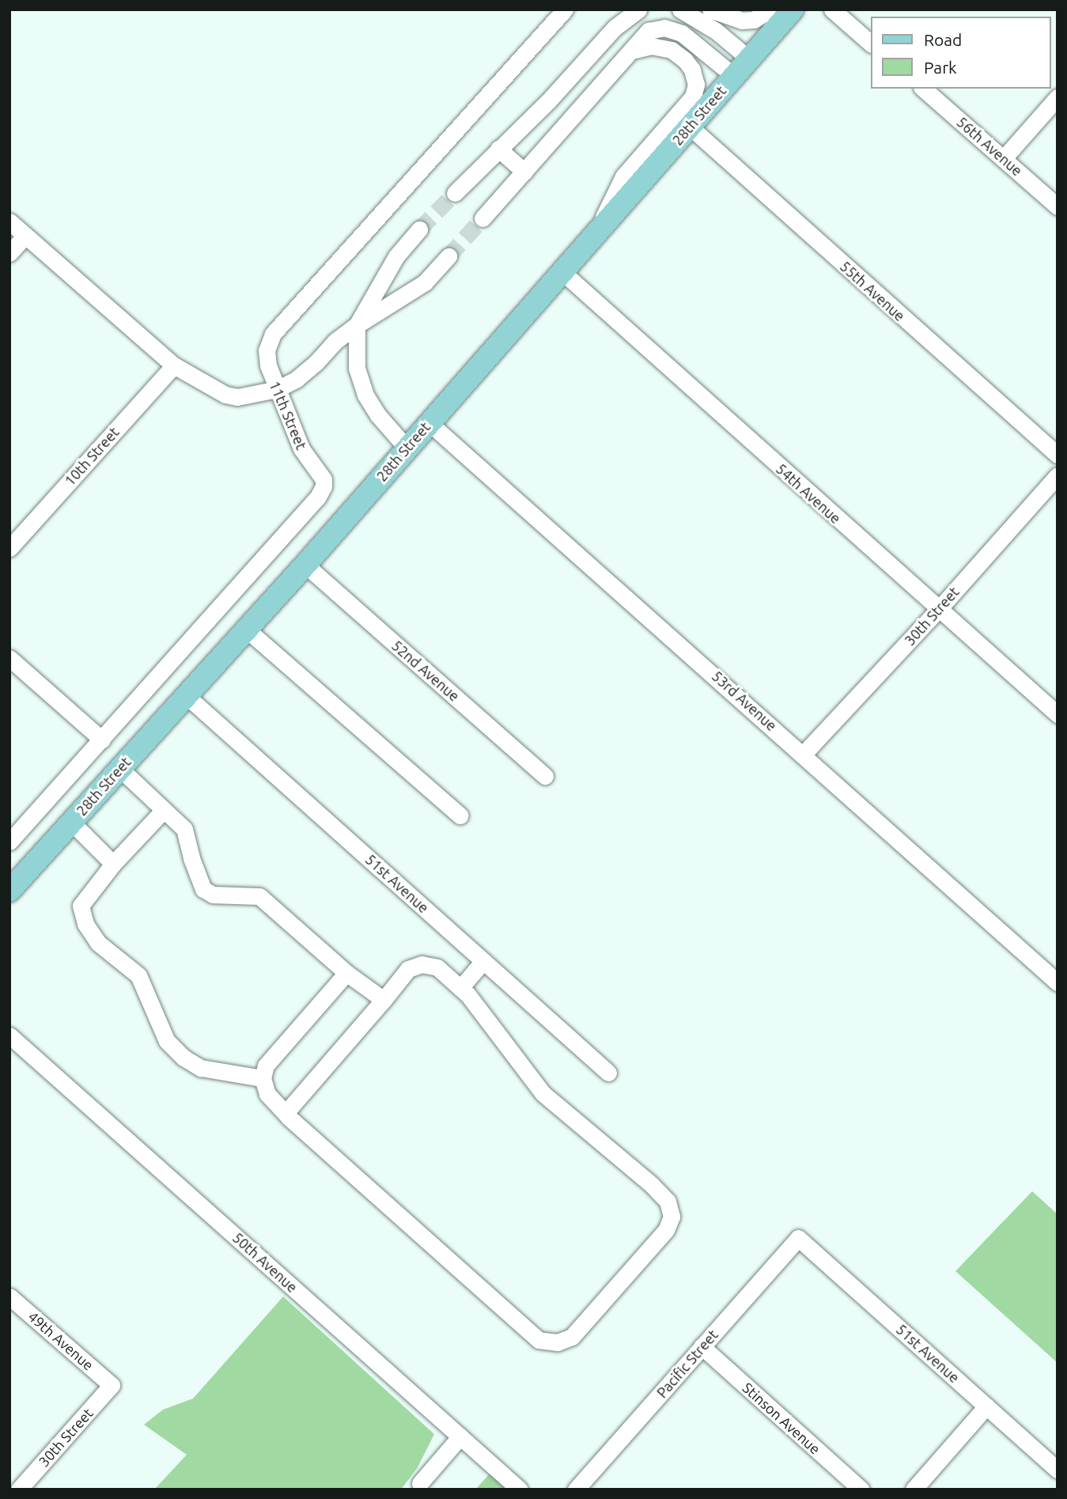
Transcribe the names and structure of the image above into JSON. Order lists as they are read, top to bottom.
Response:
{
  "streets": {
    "main road": ["28th Street"],
    "street": [
      "56th Avenue",
      "55th Avenue",
      "11th Street",
      "10th Street",
      "54th Avenue",
      "30th Street",
      "52nd Avenue",
      "53rd Avenue",
      "51st Avenue",
      "50th Avenue",
      "49th Avenue",
      "Pacific Street",
      "Stinson Avenue"
    ]
  },
  "crossings": [
    ["28th Street", "55th Avenue"],
    ["28th Street", "54th Avenue"],
    ["28th Street", "52nd Avenue"],
    ["28th Street", "53rd Avenue"],
    ["28th Street", "51st Avenue"],
    ["54th Avenue", "30th Street"],
    ["30th Street", "53rd Avenue"],
    ["30th Street", "49th Avenue"],
    ["51st Avenue", "Pacific Street"],
    ["Pacific Street", "Stinson Avenue"]
  ],
  "legend": ["Road", "Park"]
}
